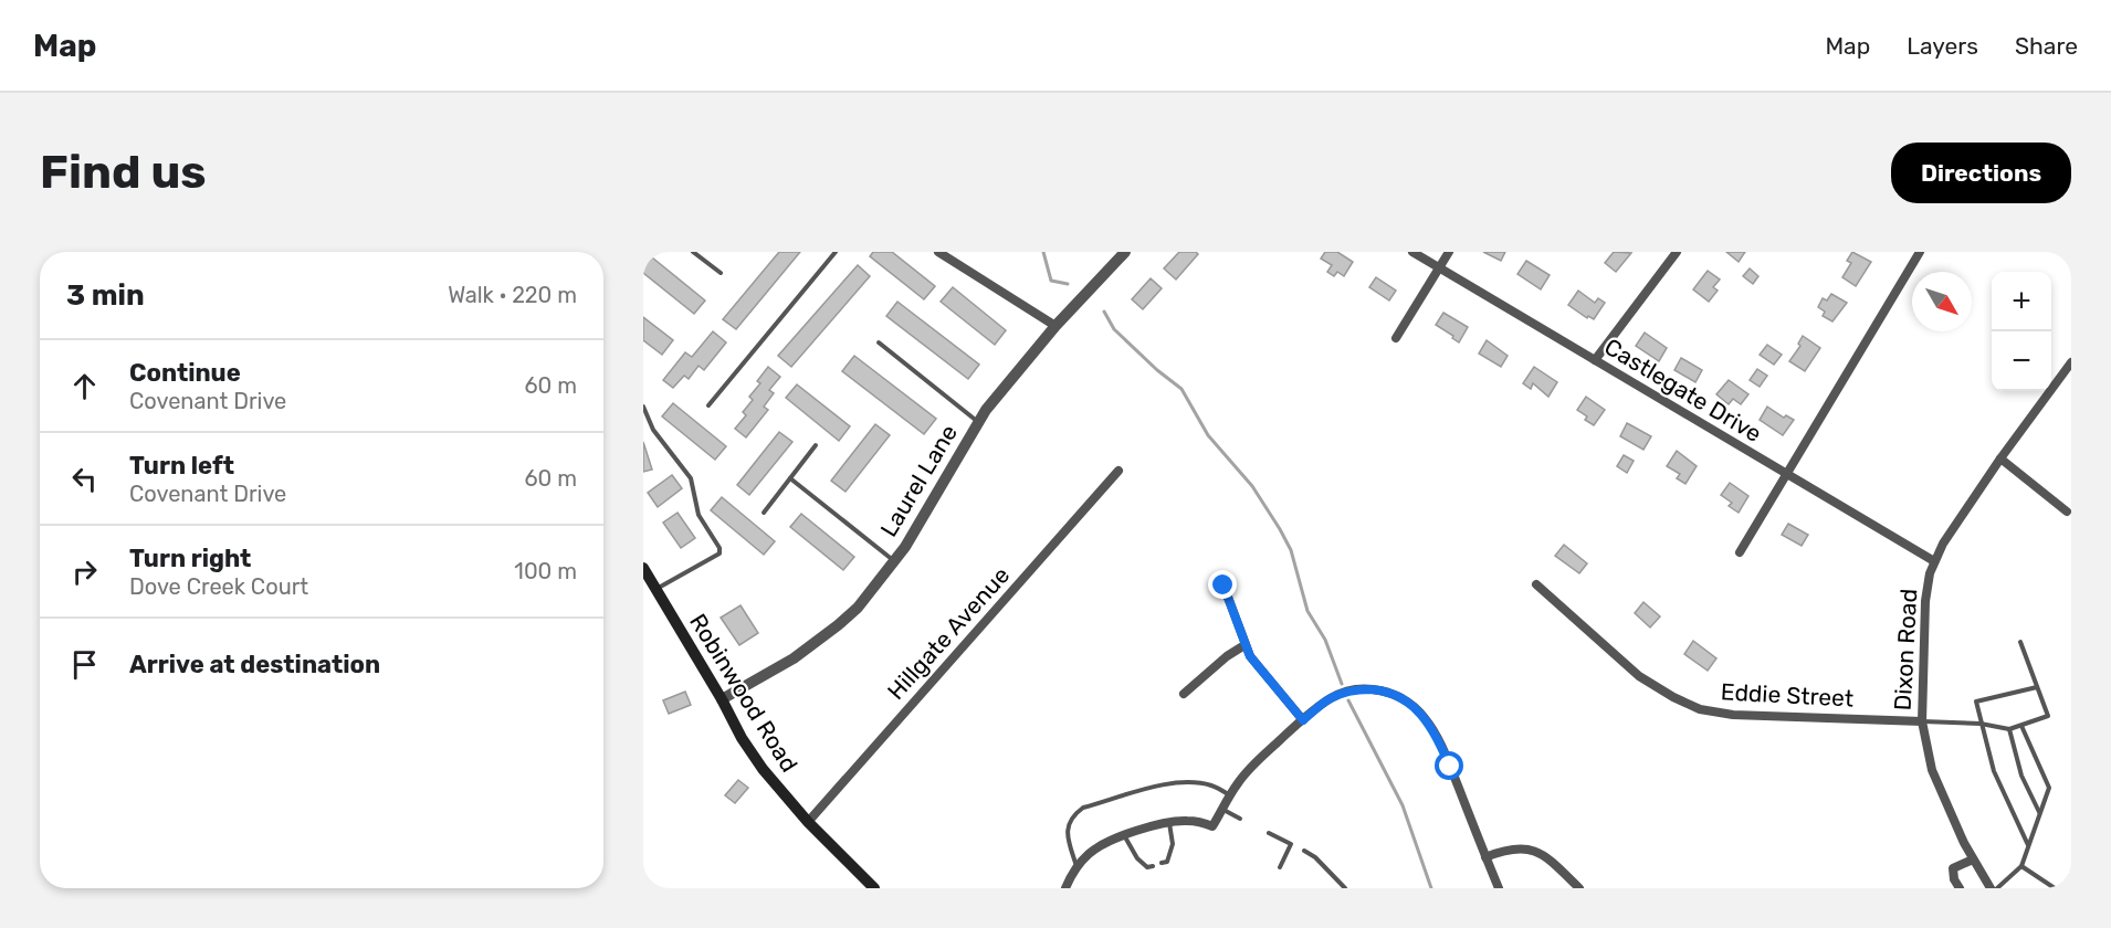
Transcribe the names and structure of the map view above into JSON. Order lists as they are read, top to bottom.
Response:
{
  "streets": {
    "main road": ["Robinwood Road"],
    "street": [
      "Castlegate Drive",
      "Laurel Lane",
      "Hillgate Avenue",
      "Dixon Road",
      "Eddie Street"
    ]
  },
  "crossings": [
    ["Castlegate Drive", "Dixon Road"],
    ["Laurel Lane", "Robinwood Road"],
    ["Hillgate Avenue", "Robinwood Road"],
    ["Dixon Road", "Eddie Street"]
  ],
  "north": "bottom right",
  "page": {
    "header": "Map",
    "nav": ["Map", "Layers", "Share"],
    "buttons": "Directions",
    "title": "Find us",
    "heading": ["3 min", "Walk · 220 m"],
    "map_buttons": ["+", "−"],
    "list": [
      ["Continue", "Covenant Drive", "60 m"],
      ["Turn left", "Covenant Drive", "60 m"],
      ["Turn right", "Dove Creek Court", "100 m"],
      "Arrive at destination"
    ]
  }
}
